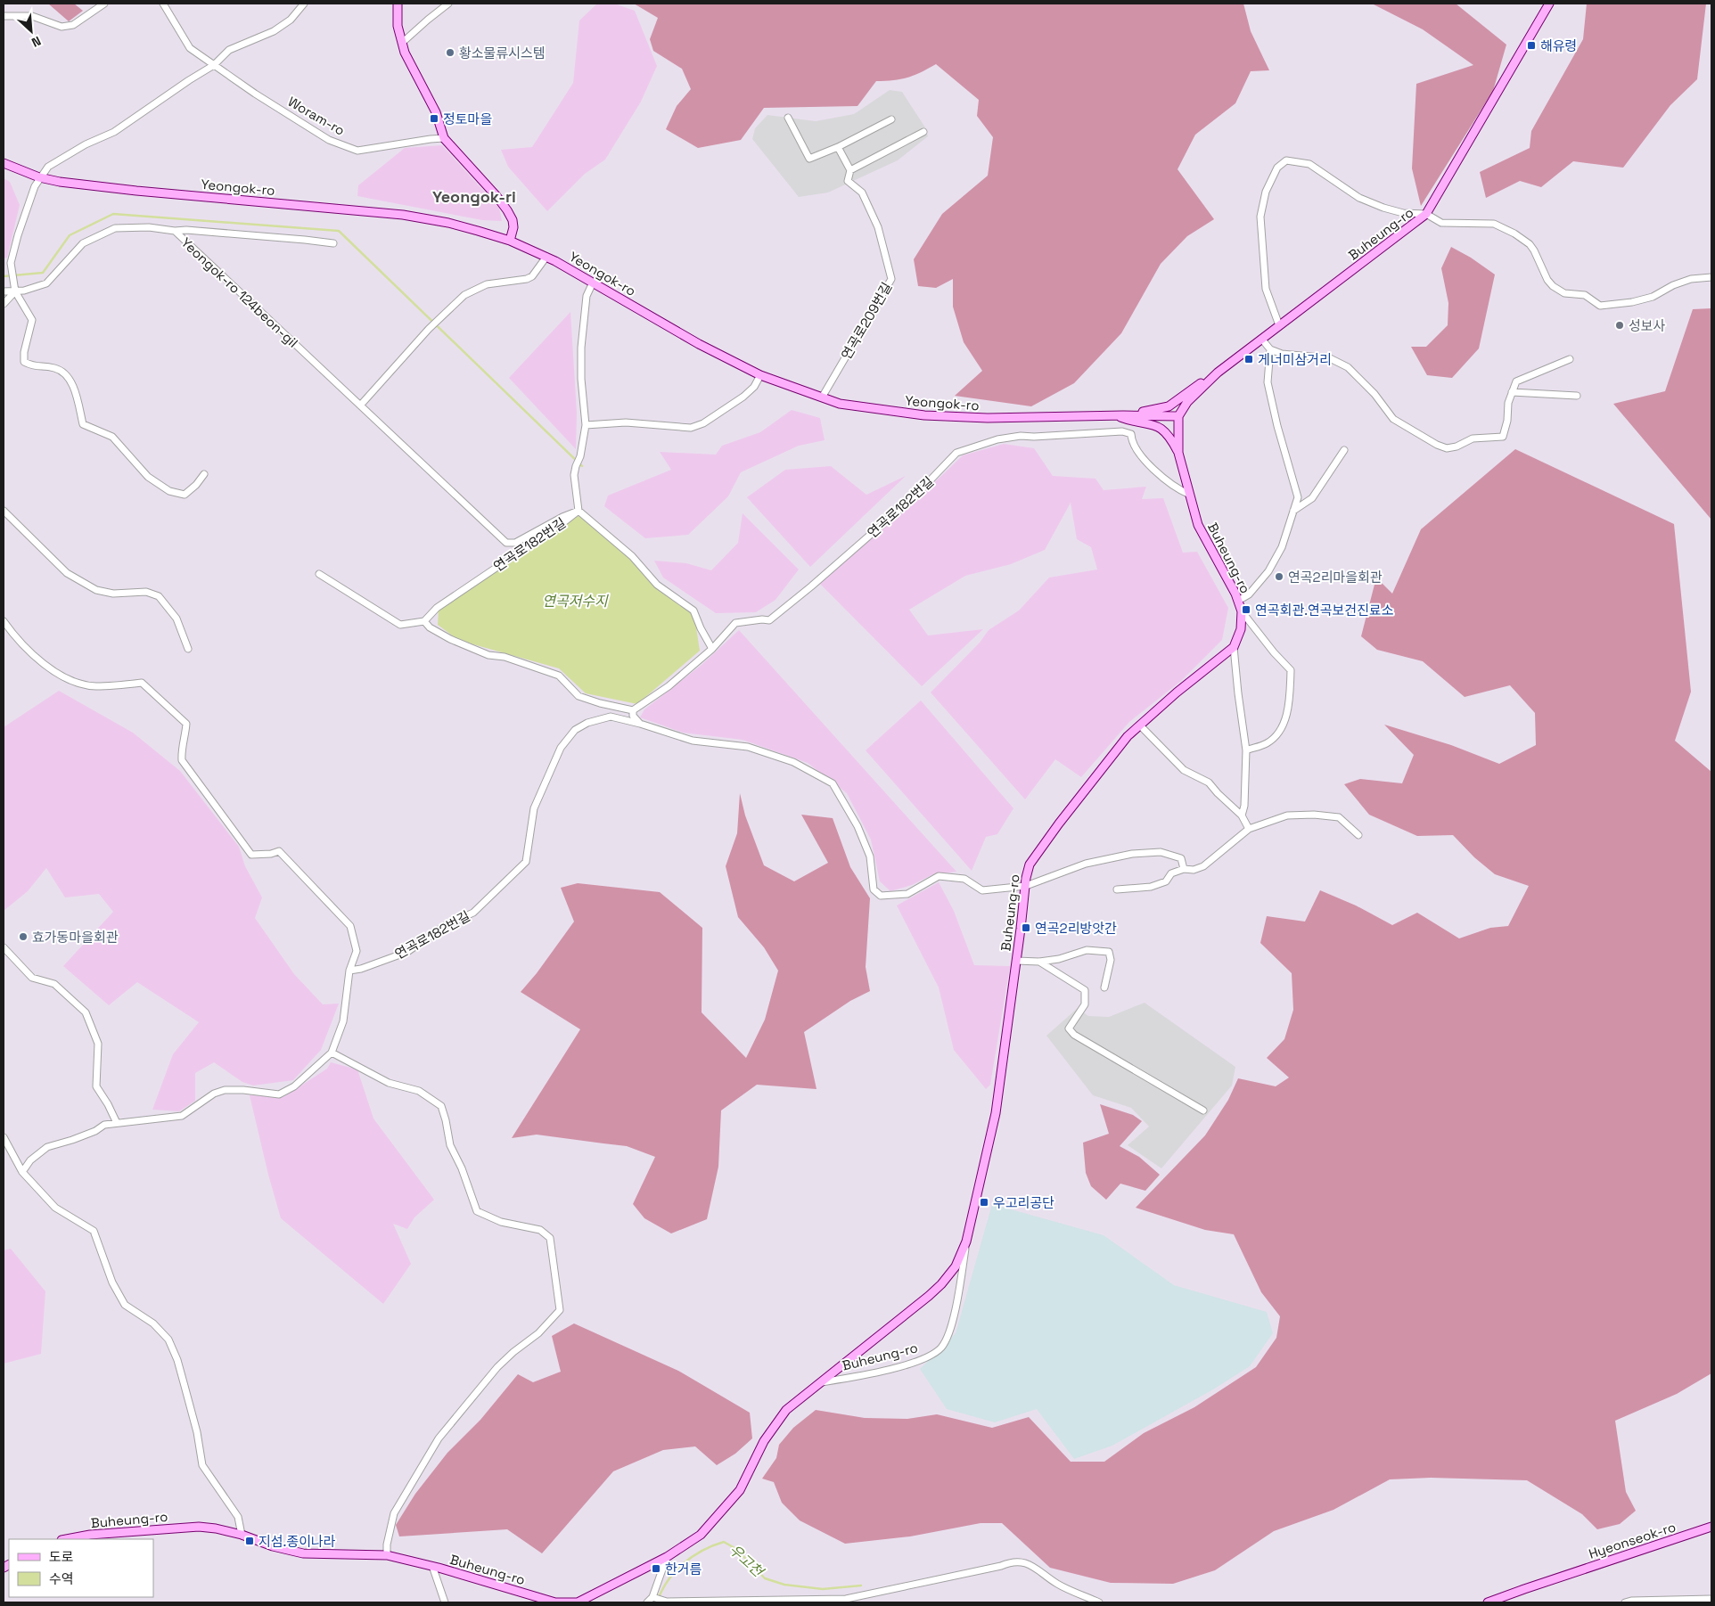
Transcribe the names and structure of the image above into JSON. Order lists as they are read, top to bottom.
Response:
{
  "streets": {
    "main road": ["Yeongok-ro", "Buheung-ro", "Hyeonseok-ro"],
    "street": [
      "Woram-ro",
      "Yeongok-ro 124beon-gil",
      "연곡로209번길",
      "연곡로182번길"
    ]
  },
  "crossings": [
    ["Yeongok-ro", "Buheung-ro"],
    ["Yeongok-ro", "연곡로209번길"],
    ["Yeongok-ro", "연곡로182번길"],
    ["Buheung-ro", "연곡로182번길"],
    ["Yeongok-ro 124beon-gil", "연곡로182번길"]
  ],
  "districts": ["Yeongok-ri"],
  "water": ["연곡저수지", "우고천"],
  "places": {
    "transit": [
      "해유령",
      "정토마을",
      "게너미삼거리",
      "연곡회관.연곡보건진료소",
      "연곡2리방앗간",
      "우고리공단",
      "지섬.종이나라",
      "한거름"
    ],
    "other": [
      "황소물류시스템",
      "성보사",
      "연곡2리마을회관",
      "효가동마을회관"
    ]
  },
  "legend": ["도로", "수역"],
  "north": "bottom right"
}
